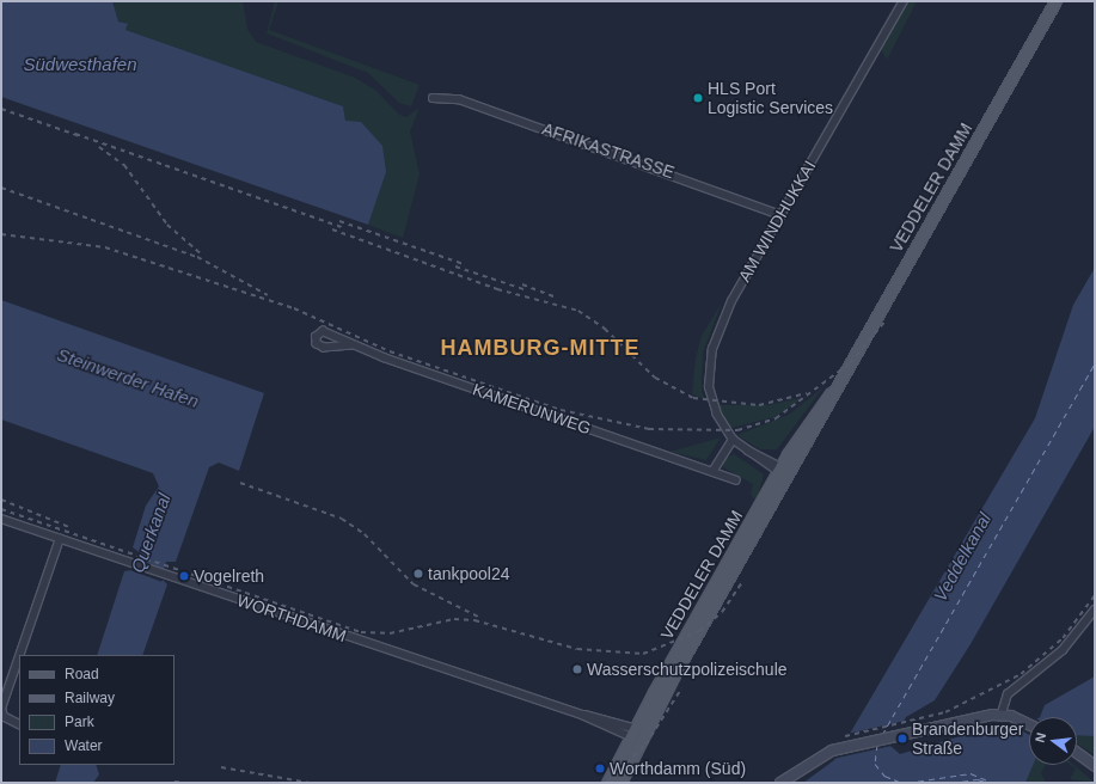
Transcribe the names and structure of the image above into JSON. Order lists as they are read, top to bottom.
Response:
{
  "streets": {
    "main road": ["VEDDELER DAMM"],
    "street": [
      "AFRIKASTRASSE",
      "AM WINDHUKKAI",
      "KAMERUNWEG",
      "WORTHDAMM"
    ]
  },
  "crossings": [
    ["AFRIKASTRASSE", "AM WINDHUKKAI"],
    ["VEDDELER DAMM", "AM WINDHUKKAI"],
    ["VEDDELER DAMM", "WORTHDAMM"]
  ],
  "districts": ["HAMBURG-MITTE"],
  "water": [
    "Südwesthafen",
    "Steinwerder Hafen",
    "Querkanal",
    "Veddelkanal"
  ],
  "places": [
    "HLS Port Logistic Services",
    "tankpool24",
    "Vogelreth",
    "Wasserschutzpolizeischule",
    "Brandenburger Straße",
    "Worthdamm (Süd)"
  ],
  "legend": [
    "Road",
    "Railway",
    "Park",
    "Water"
  ],
  "north": "left"
}
